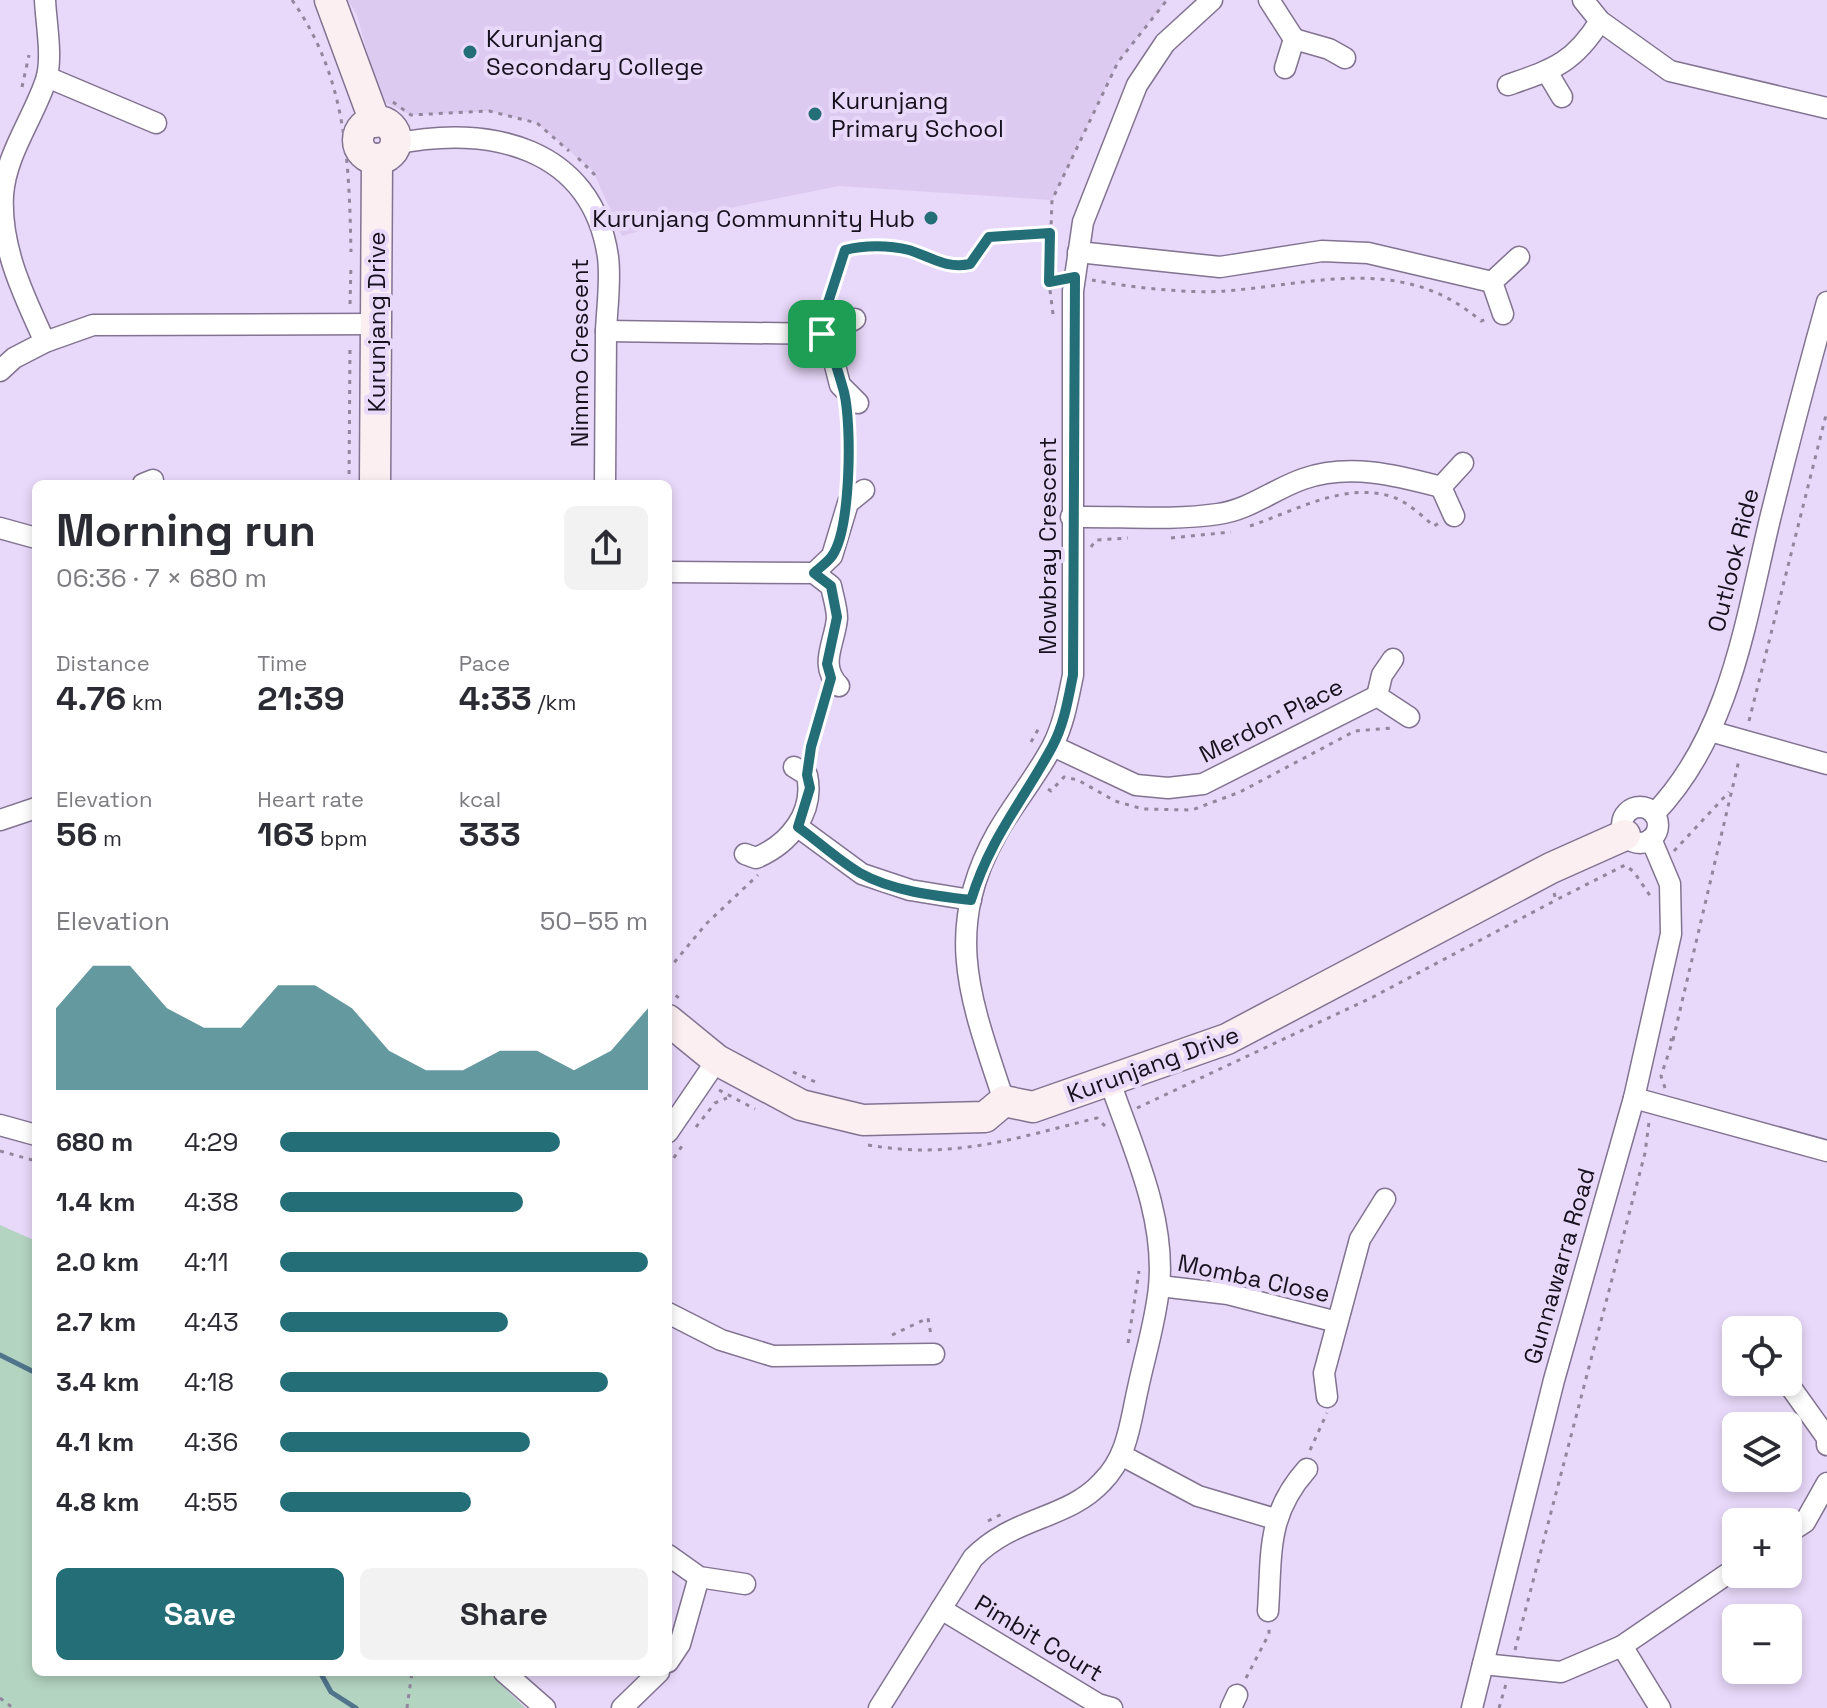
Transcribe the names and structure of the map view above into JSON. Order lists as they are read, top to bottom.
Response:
{
  "streets": {
    "street": [
      "Kurunjang Drive",
      "Nimmo Crescent",
      "Mowbray Crescent",
      "Outlook Ride",
      "Merdon Place",
      "Gunnawarra Road",
      "Momba Close",
      "Pimbit Court"
    ]
  },
  "crossings": [
    ["Kurunjang Drive", "Nimmo Crescent"],
    ["Kurunjang Drive", "Mowbray Crescent"],
    ["Kurunjang Drive", "Outlook Ride"],
    ["Kurunjang Drive", "Gunnawarra Road"],
    ["Mowbray Crescent", "Merdon Place"],
    ["Outlook Ride", "Gunnawarra Road"]
  ],
  "places": ["Kurunjang Secondary College", "Kurunjang Primary School", "Kurunjang Communnity Hub"],
  "page": {
    "heading": ["Morning run", "06:36 · 7 × 680 m"],
    "stats": [
      ["Distance", "4.76 km"],
      ["Time", "21:39"],
      ["Pace", "4:33 /km"],
      ["Elevation", "56 m"],
      ["Heart rate", "163 bpm"],
      ["kcal", "333"]
    ],
    "chart": ["Elevation", "50–55 m"],
    "list": [
      {
        "name": "680 m",
        "note": "4:29"
      },
      {
        "name": "1.4 km",
        "note": "4:38"
      },
      {
        "name": "2.0 km",
        "note": "4:11"
      },
      {
        "name": "2.7 km",
        "note": "4:43"
      },
      {
        "name": "3.4 km",
        "note": "4:18"
      },
      {
        "name": "4.1 km",
        "note": "4:36"
      },
      {
        "name": "4.8 km",
        "note": "4:55"
      }
    ],
    "map_buttons": ["+", "−"],
    "buttons": ["Save", "Share"]
  }
}
